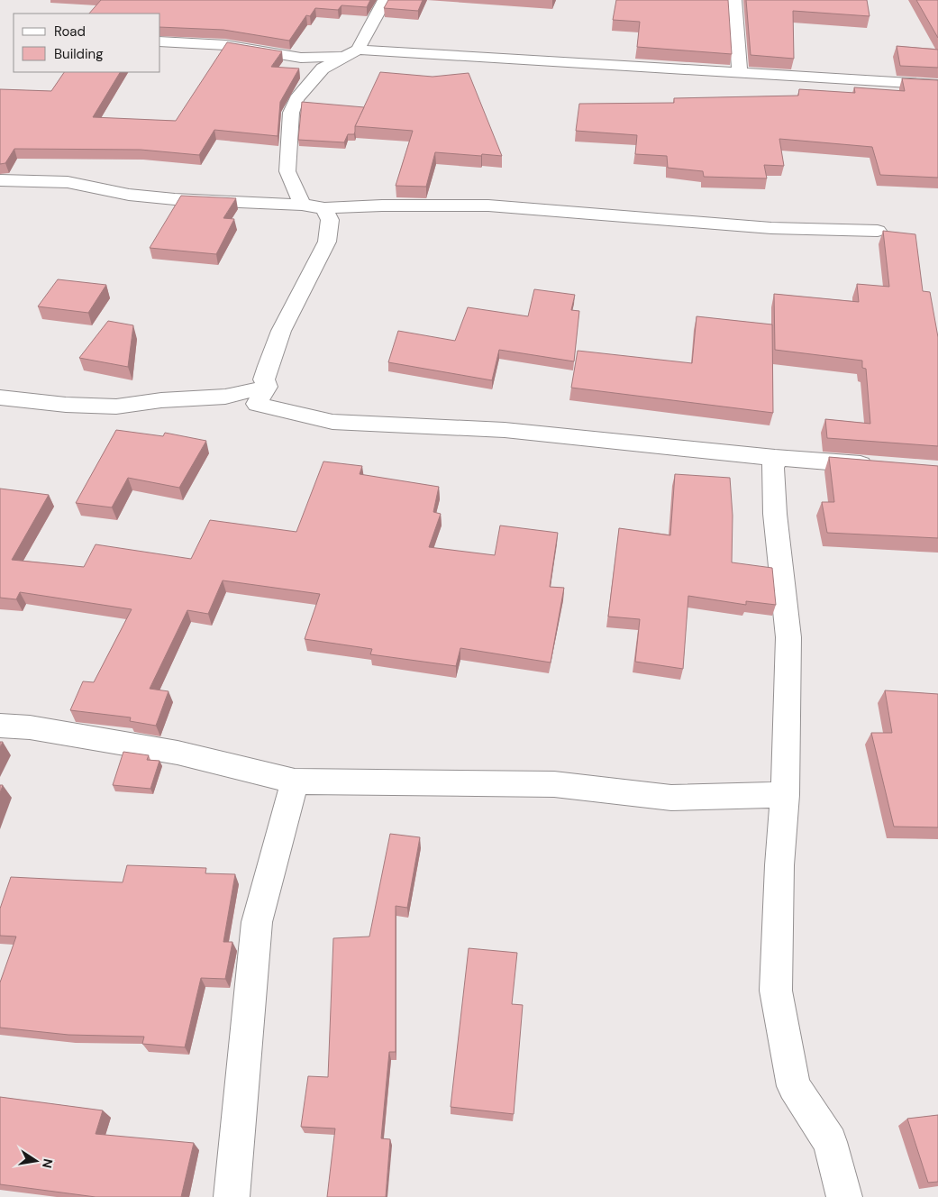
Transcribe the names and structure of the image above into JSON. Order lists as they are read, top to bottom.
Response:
{
  "legend": ["Road", "Building"],
  "north": "right"
}
